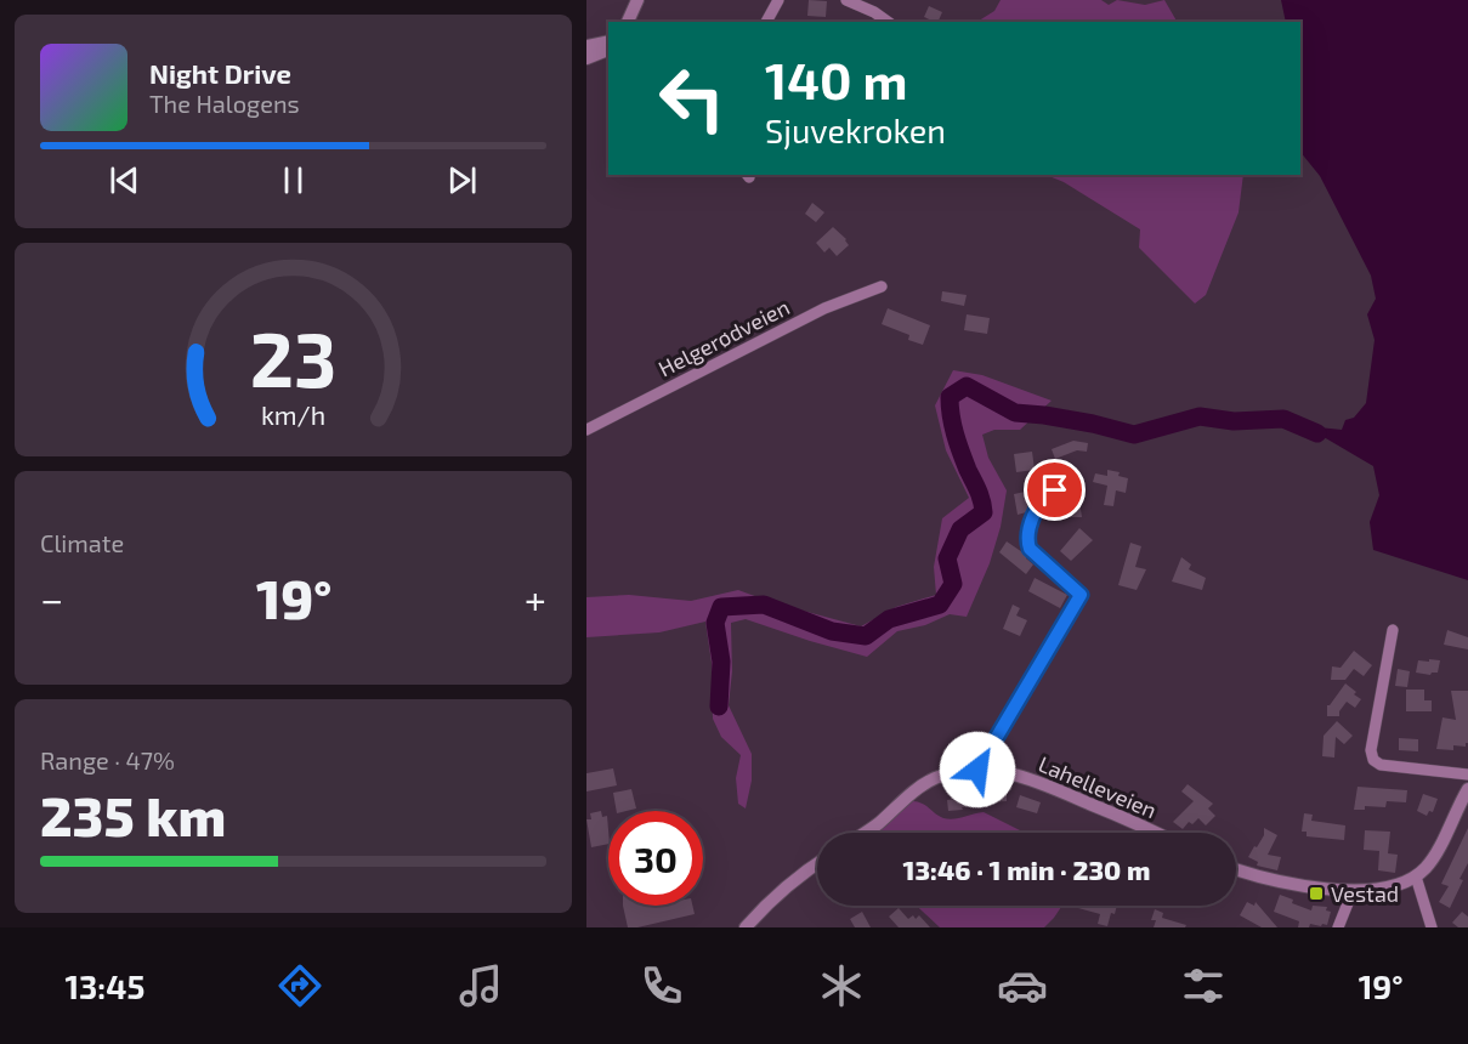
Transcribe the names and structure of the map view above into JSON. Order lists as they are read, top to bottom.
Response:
{
  "streets": {
    "street": ["Helgerødveien", "Lahelleveien"]
  },
  "places": {
    "transit": ["Vestad"]
  },
  "page": {
    "turn": ["140 m", "Sjuvekroken"],
    "song": ["Night Drive", "The Halogens"],
    "tile": [
      "Climate",
      ["Range · 47%", "235 km"]
    ],
    "heat": ["−", "19°", "+"],
    "limit": "30",
    "trip": "13:46 · 1 min · 230 m",
    "tabs": ["13:45", "19°"],
    "gauge": ["23", "km/h"]
  }
}
